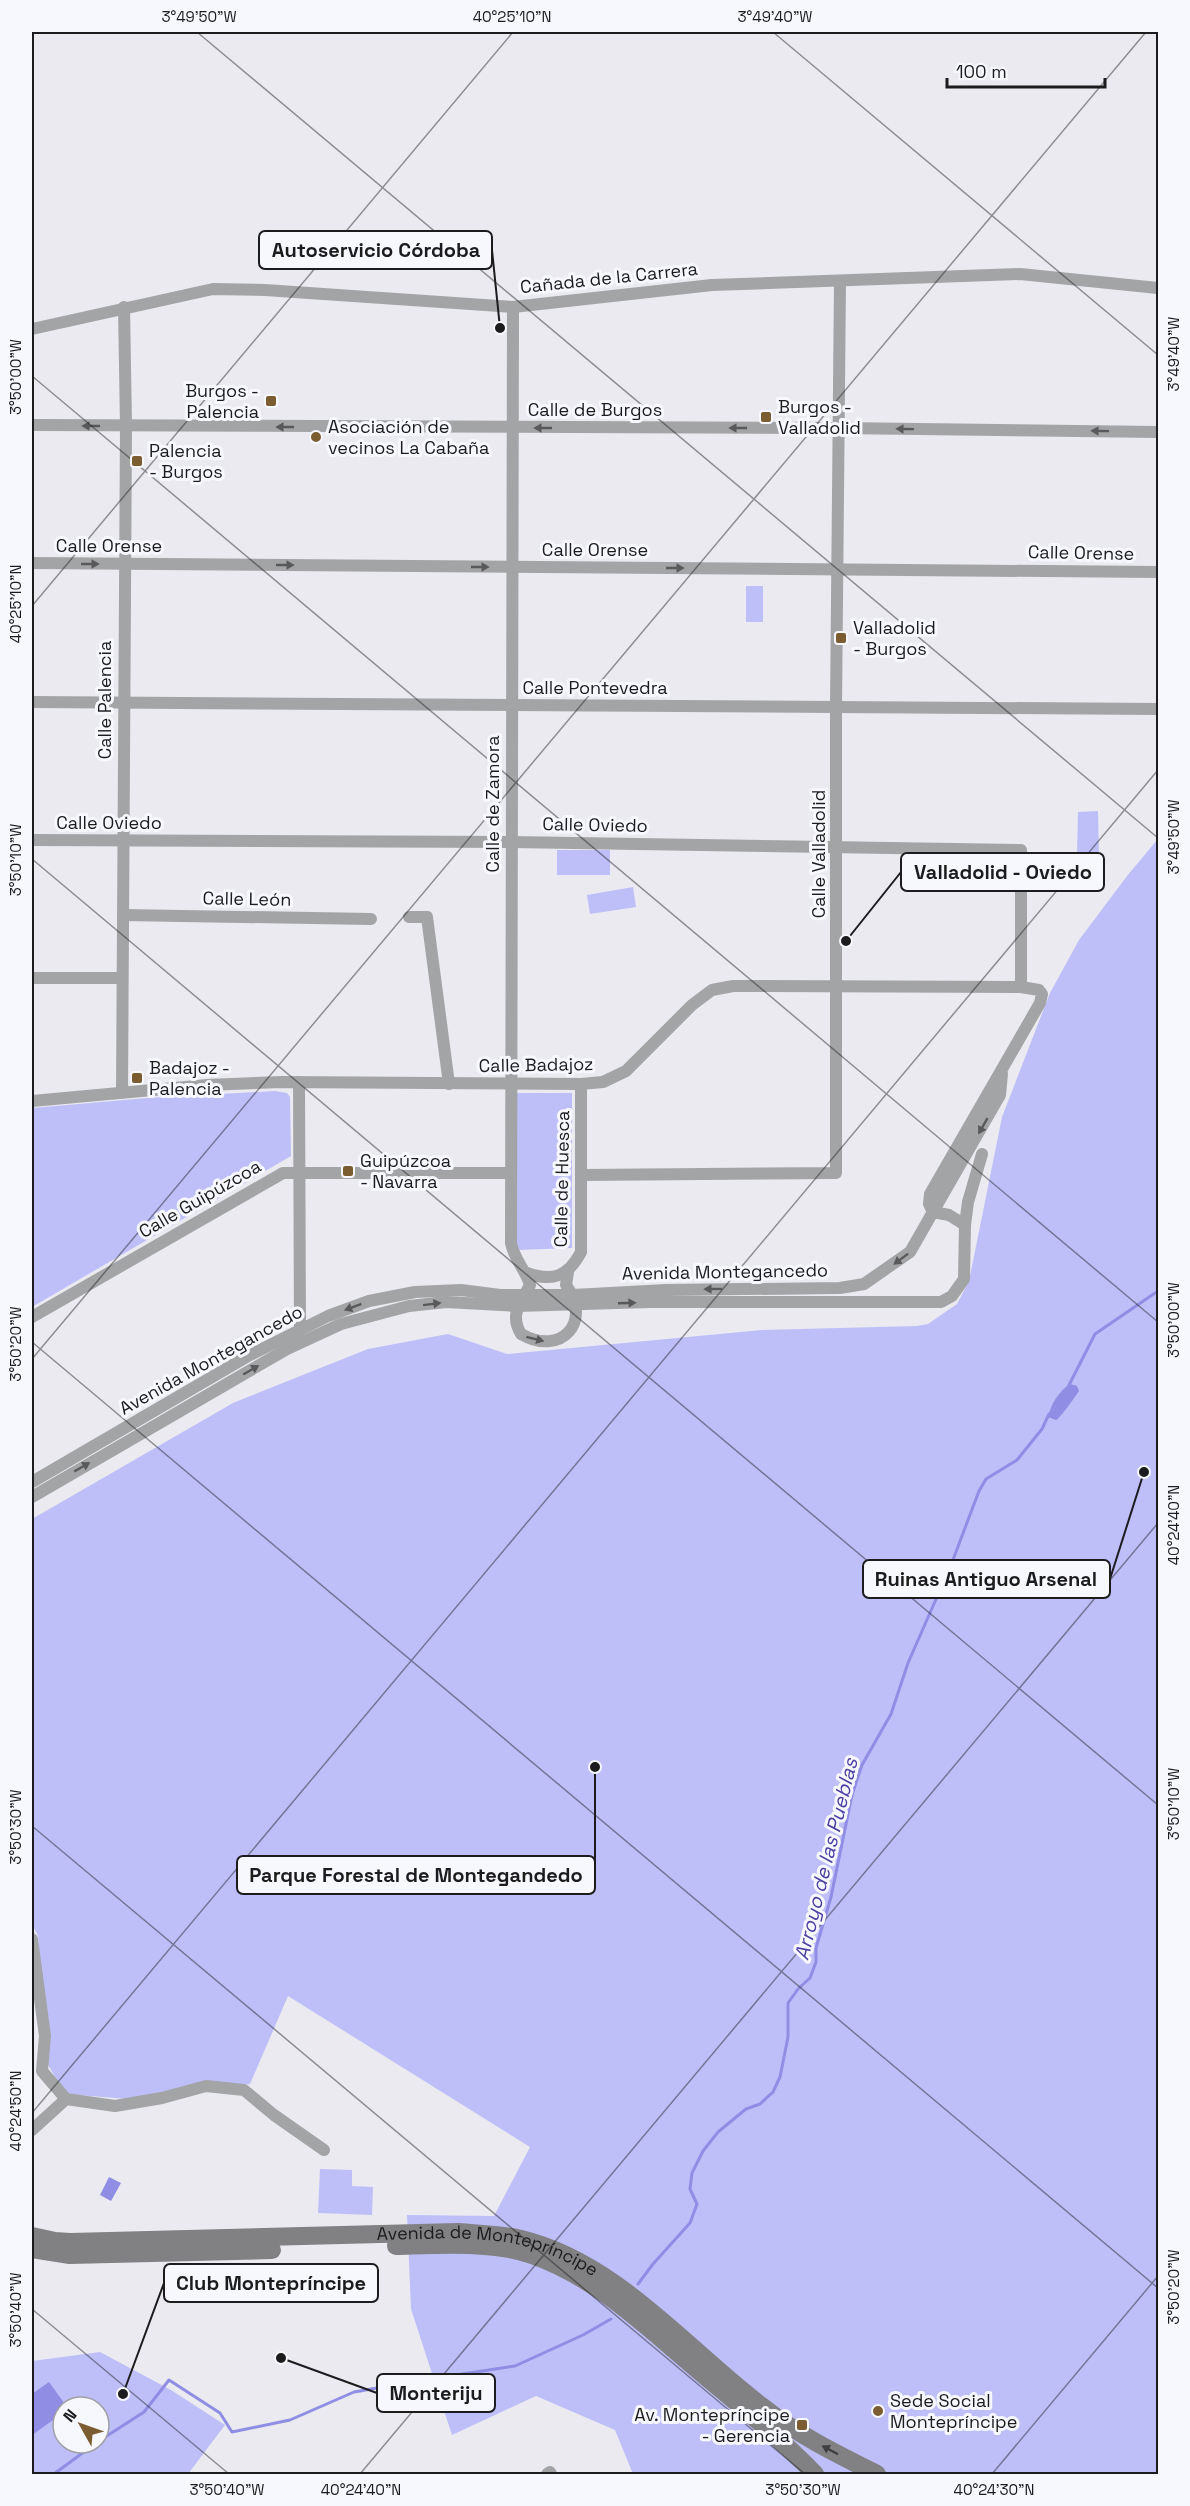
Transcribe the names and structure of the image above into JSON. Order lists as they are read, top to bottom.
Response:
{
  "streets": {
    "street": [
      "Cañada de la Carrera",
      "Calle de Burgos",
      "Calle Orense",
      "Calle Pontevedra",
      "Calle Palencia",
      "Calle de Zamora",
      "Calle Oviedo",
      "Calle Valladolid",
      "Calle León",
      "Calle Badajoz",
      "Calle de Huesca",
      "Calle Guipúzcoa",
      "Avenida Montegancedo",
      "Avenida de Montepríncipe"
    ]
  },
  "crossings": [
    ["Cañada de la Carrera", "Calle Palencia"],
    ["Cañada de la Carrera", "Calle de Zamora"],
    ["Cañada de la Carrera", "Calle Valladolid"],
    ["Calle de Burgos", "Calle Palencia"],
    ["Calle de Burgos", "Calle de Zamora"],
    ["Calle de Burgos", "Calle Valladolid"],
    ["Calle Orense", "Calle Palencia"],
    ["Calle Orense", "Calle de Zamora"],
    ["Calle Orense", "Calle Valladolid"],
    ["Calle Pontevedra", "Calle Palencia"],
    ["Calle Pontevedra", "Calle de Zamora"],
    ["Calle Pontevedra", "Calle Valladolid"],
    ["Calle Palencia", "Calle Oviedo"],
    ["Calle Palencia", "Calle León"],
    ["Calle Palencia", "Calle Badajoz"],
    ["Calle de Zamora", "Calle Oviedo"],
    ["Calle de Zamora", "Calle Badajoz"],
    ["Calle de Zamora", "Calle de Huesca"],
    ["Calle de Zamora", "Calle Guipúzcoa"],
    ["Calle Oviedo", "Calle Valladolid"],
    ["Calle Oviedo", "Calle Badajoz"],
    ["Calle Valladolid", "Calle Badajoz"],
    ["Calle Valladolid", "Calle de Huesca"],
    ["Calle Badajoz", "Calle de Huesca"],
    ["Calle Badajoz", "Avenida Montegancedo"],
    ["Calle de Huesca", "Avenida Montegancedo"]
  ],
  "one_way": ["Calle de Burgos", "Calle Orense"],
  "water": ["Arroyo de las Pueblas"],
  "places": {
    "other": [
      "Autoservicio Córdoba",
      "Asociación de vecinos La Cabaña",
      "Valladolid - Oviedo",
      "Ruinas Antiguo Arsenal",
      "Parque Forestal de Montegandedo",
      "Monteriju",
      "Club Montepríncipe",
      "Sede Social Montepríncipe"
    ],
    "transit": [
      "Burgos - Palencia",
      "Burgos - Valladolid",
      "Palencia - Burgos",
      "Valladolid - Burgos",
      "Badajoz - Palencia",
      "Guipúzcoa - Navarra",
      "Av. Montepríncipe - Gerencia"
    ]
  },
  "scale_bar": "100 m",
  "north": "top left",
  "coordinates": [
    "3°49'50\"W",
    "40°25'10\"N",
    "3°49'40\"W",
    "3°50'00\"W",
    "3°50'10\"W",
    "3°50'20\"W",
    "40°24'40\"N",
    "3°50'30\"W",
    "40°24'50\"N",
    "3°50'40\"W",
    "40°24'30\"N"
  ]
}
